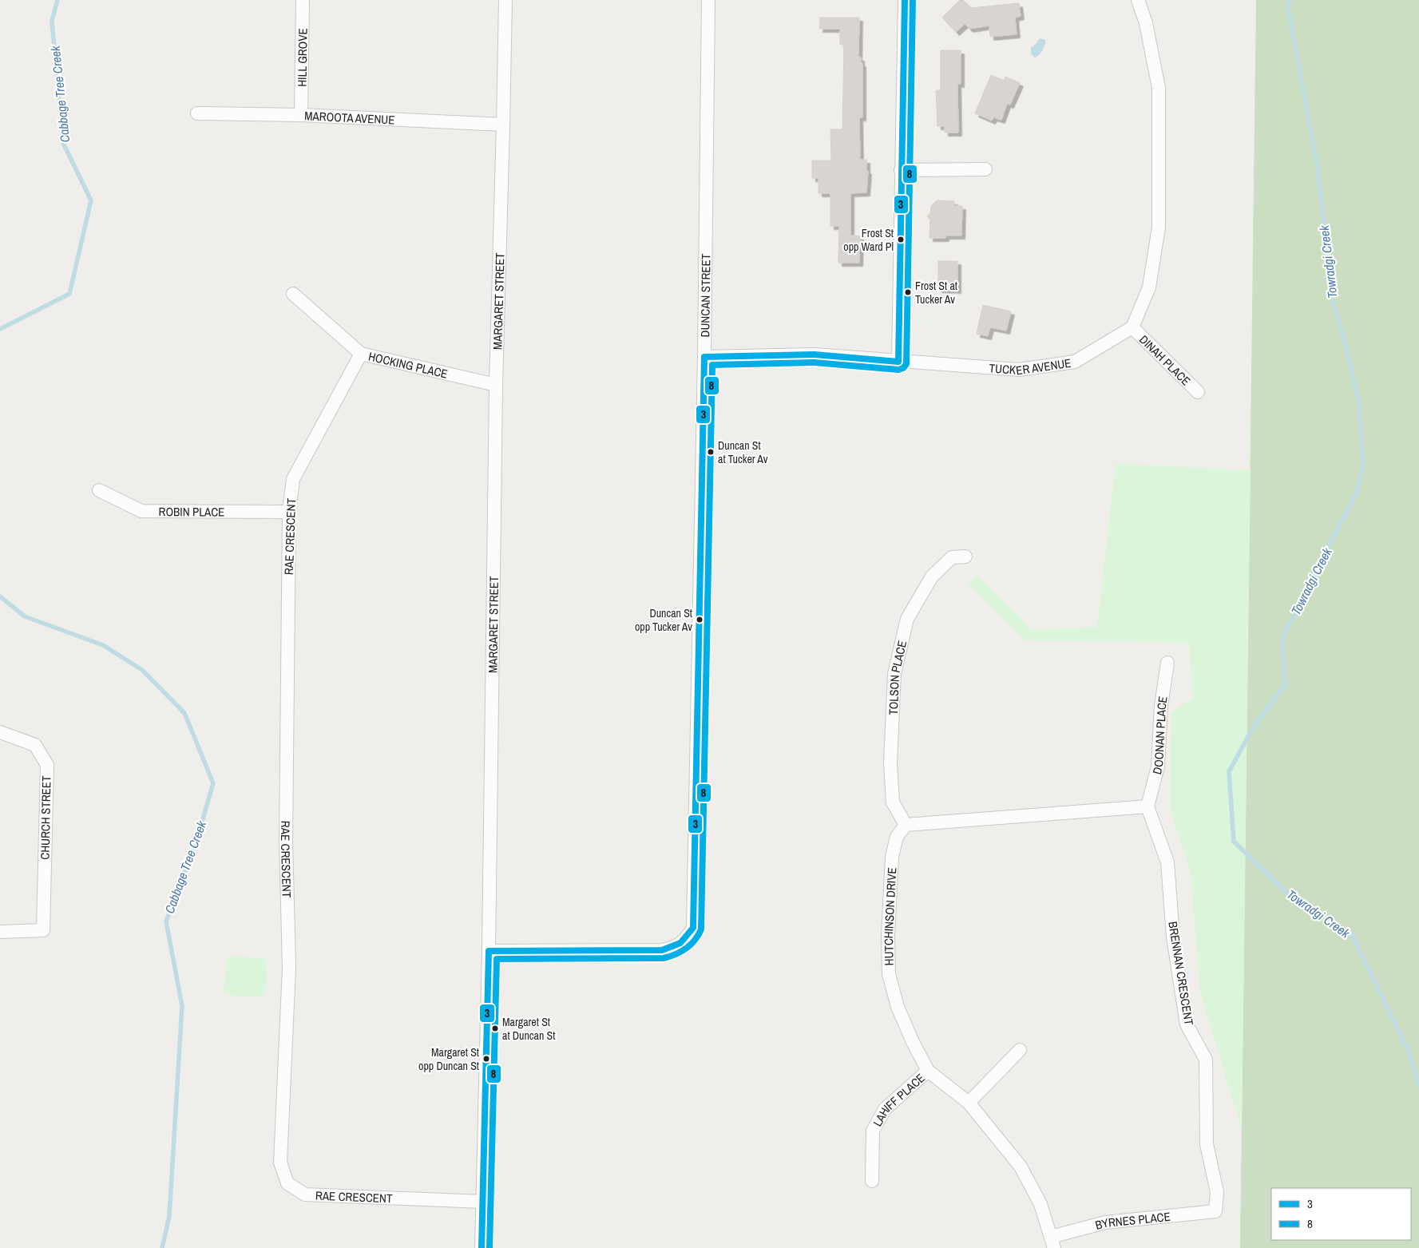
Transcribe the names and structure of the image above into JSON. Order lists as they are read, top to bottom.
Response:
{
  "streets": {
    "street": [
      "HILL GROVE",
      "MAROOTA AVENUE",
      "DUNCAN STREET",
      "MARGARET STREET",
      "DINAH PLACE",
      "HOCKING PLACE",
      "TUCKER AVENUE",
      "ROBIN PLACE",
      "RAE CRESCENT",
      "TOLSON PLACE",
      "DOONAN PLACE",
      "CHURCH STREET",
      "HUTCHINSON DRIVE",
      "BRENNAN CRESCENT",
      "LAHIFF PLACE",
      "BYRNES PLACE"
    ]
  },
  "crossings": [
    ["HILL GROVE", "MAROOTA AVENUE"],
    ["MAROOTA AVENUE", "MARGARET STREET"],
    ["DUNCAN STREET", "MARGARET STREET"],
    ["DUNCAN STREET", "TUCKER AVENUE"],
    ["MARGARET STREET", "HOCKING PLACE"],
    ["MARGARET STREET", "RAE CRESCENT"],
    ["DINAH PLACE", "TUCKER AVENUE"],
    ["HOCKING PLACE", "RAE CRESCENT"],
    ["ROBIN PLACE", "RAE CRESCENT"],
    ["TOLSON PLACE", "HUTCHINSON DRIVE"],
    ["DOONAN PLACE", "BRENNAN CRESCENT"],
    ["HUTCHINSON DRIVE", "LAHIFF PLACE"],
    ["HUTCHINSON DRIVE", "BYRNES PLACE"],
    ["BRENNAN CRESCENT", "BYRNES PLACE"]
  ],
  "water": ["Cabbage Tree Creek", "Towradgi Creek"],
  "places": [
    "Frost St opp Ward Pl",
    "Frost St at Tucker Av",
    "Duncan St at Tucker Av",
    "Duncan St opp Tucker Av",
    "Margaret St at Duncan St",
    "Margaret St opp Duncan St"
  ],
  "lines": ["transit line 3", "transit line 8"],
  "legend": ["3", "8"]
}
